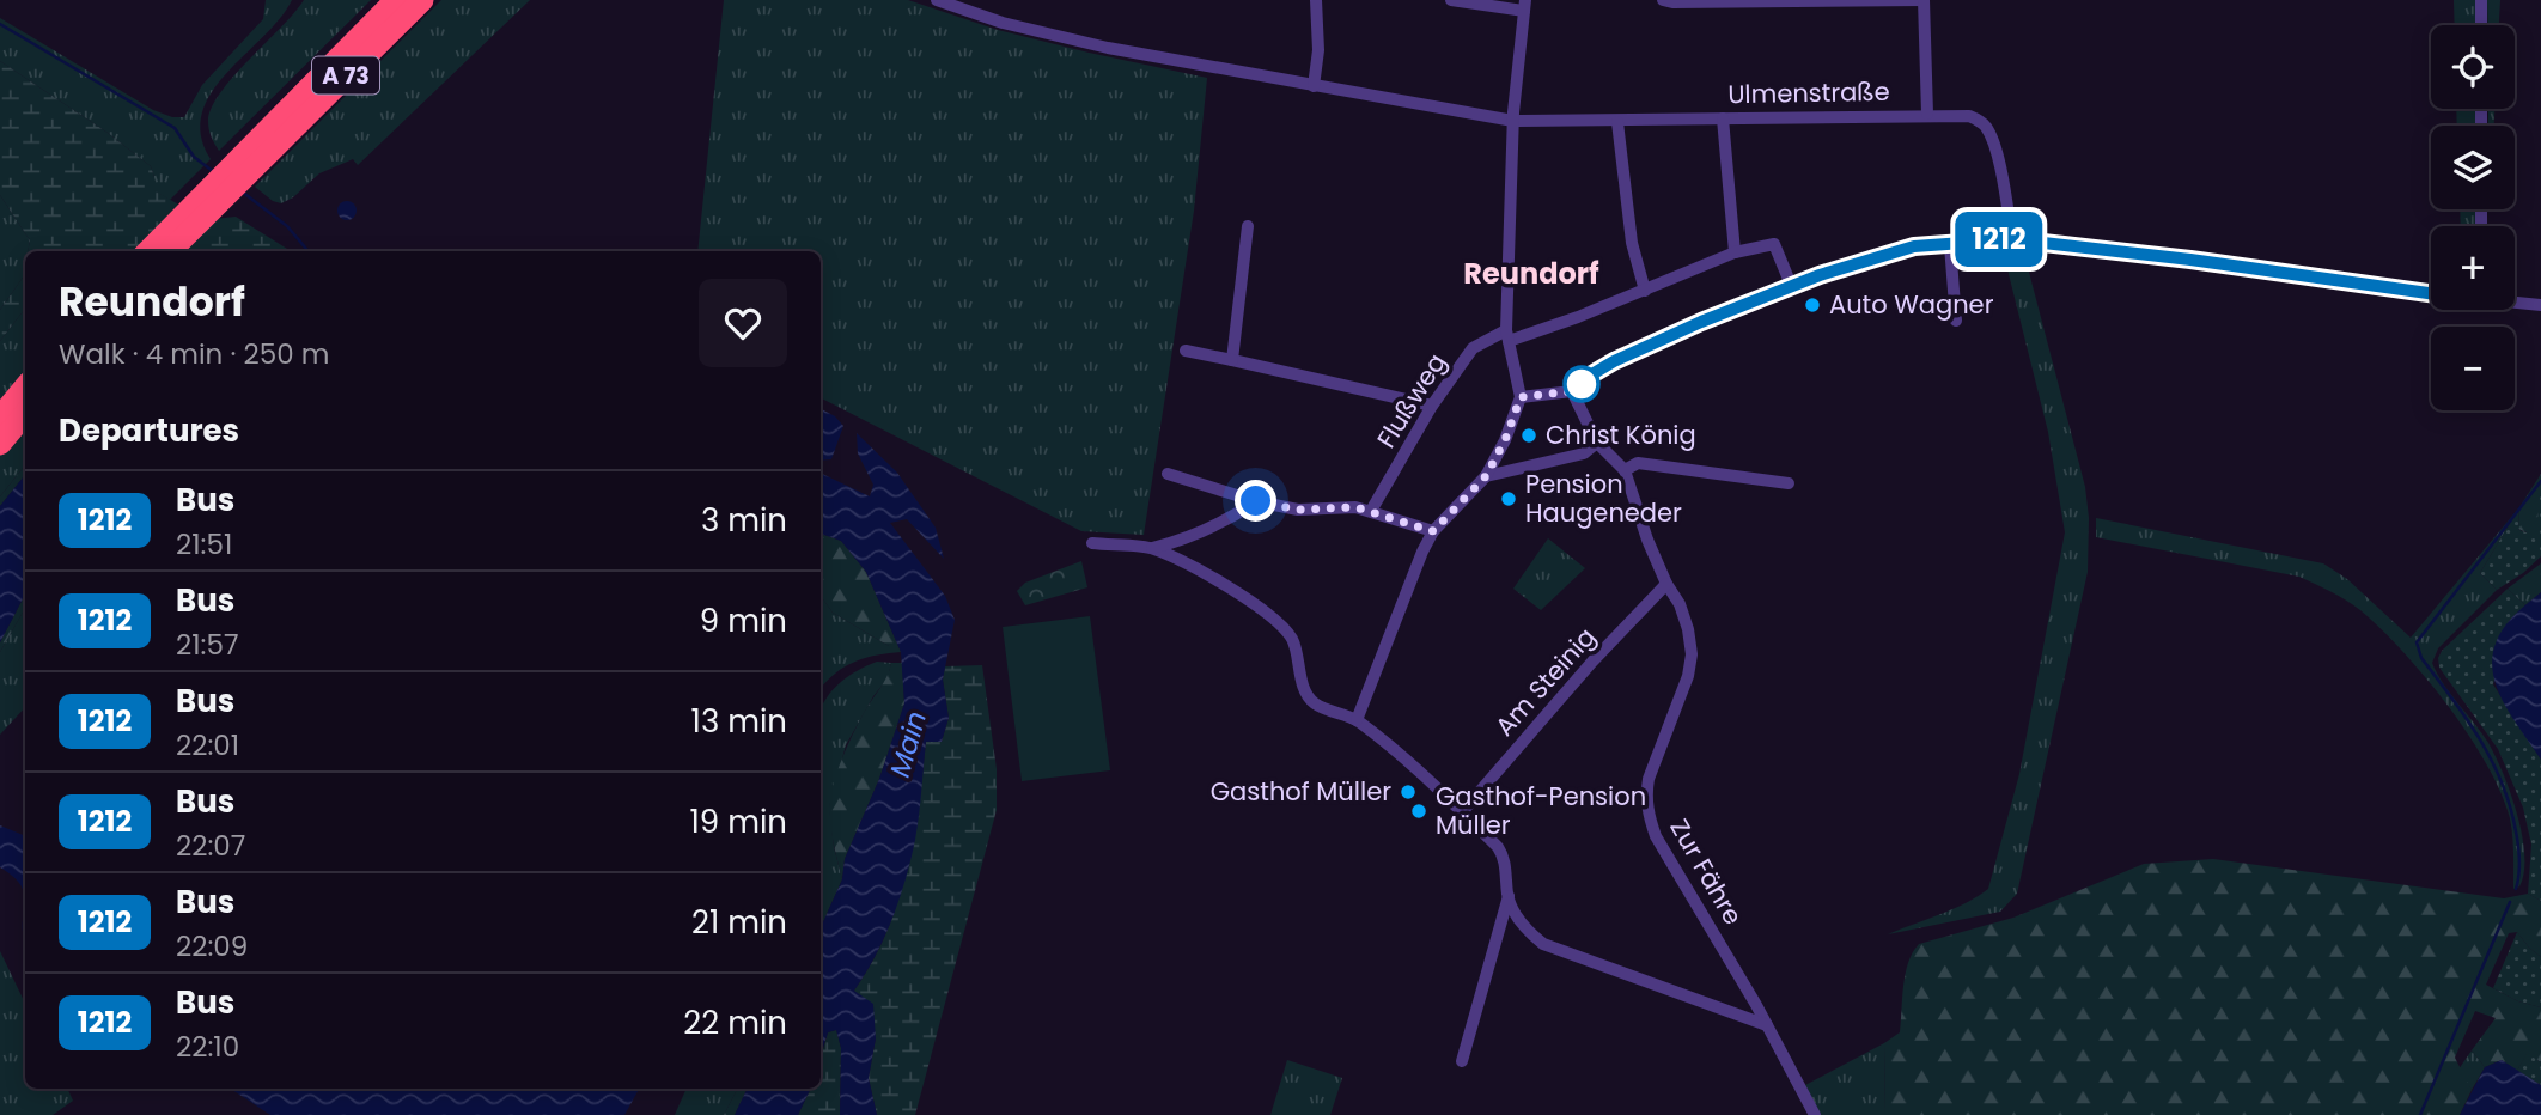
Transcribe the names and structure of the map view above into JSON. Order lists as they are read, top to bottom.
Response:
{
  "streets": {
    "highway": ["A 73"],
    "street": [
      "Ulmenstraße",
      "Flußweg",
      "Am Steinig",
      "Zur Fähre"
    ]
  },
  "crossings": [
    ["Am Steinig", "Zur Fähre"]
  ],
  "districts": ["Reundorf"],
  "water": ["Main"],
  "places": [
    "Auto Wagner",
    "Christ König",
    "Pension Haugeneder",
    "Gasthof Müller",
    "Gasthof-Pension Müller"
  ],
  "lines": ["bus line 1212"],
  "page": {
    "on_map": "1212",
    "map_buttons": ["+", "−"],
    "heading": [
      ["Reundorf", "Walk · 4 min · 250 m"],
      "Departures"
    ],
    "list": [
      {
        "mark": "1212",
        "name": "Bus",
        "note": "21:51",
        "value": "3 min"
      },
      {
        "mark": "1212",
        "name": "Bus",
        "note": "21:57",
        "value": "9 min"
      },
      {
        "mark": "1212",
        "name": "Bus",
        "note": "22:01",
        "value": "13 min"
      },
      {
        "mark": "1212",
        "name": "Bus",
        "note": "22:07",
        "value": "19 min"
      },
      {
        "mark": "1212",
        "name": "Bus",
        "note": "22:09",
        "value": "21 min"
      },
      {
        "mark": "1212",
        "name": "Bus",
        "note": "22:10",
        "value": "22 min"
      }
    ]
  }
}
